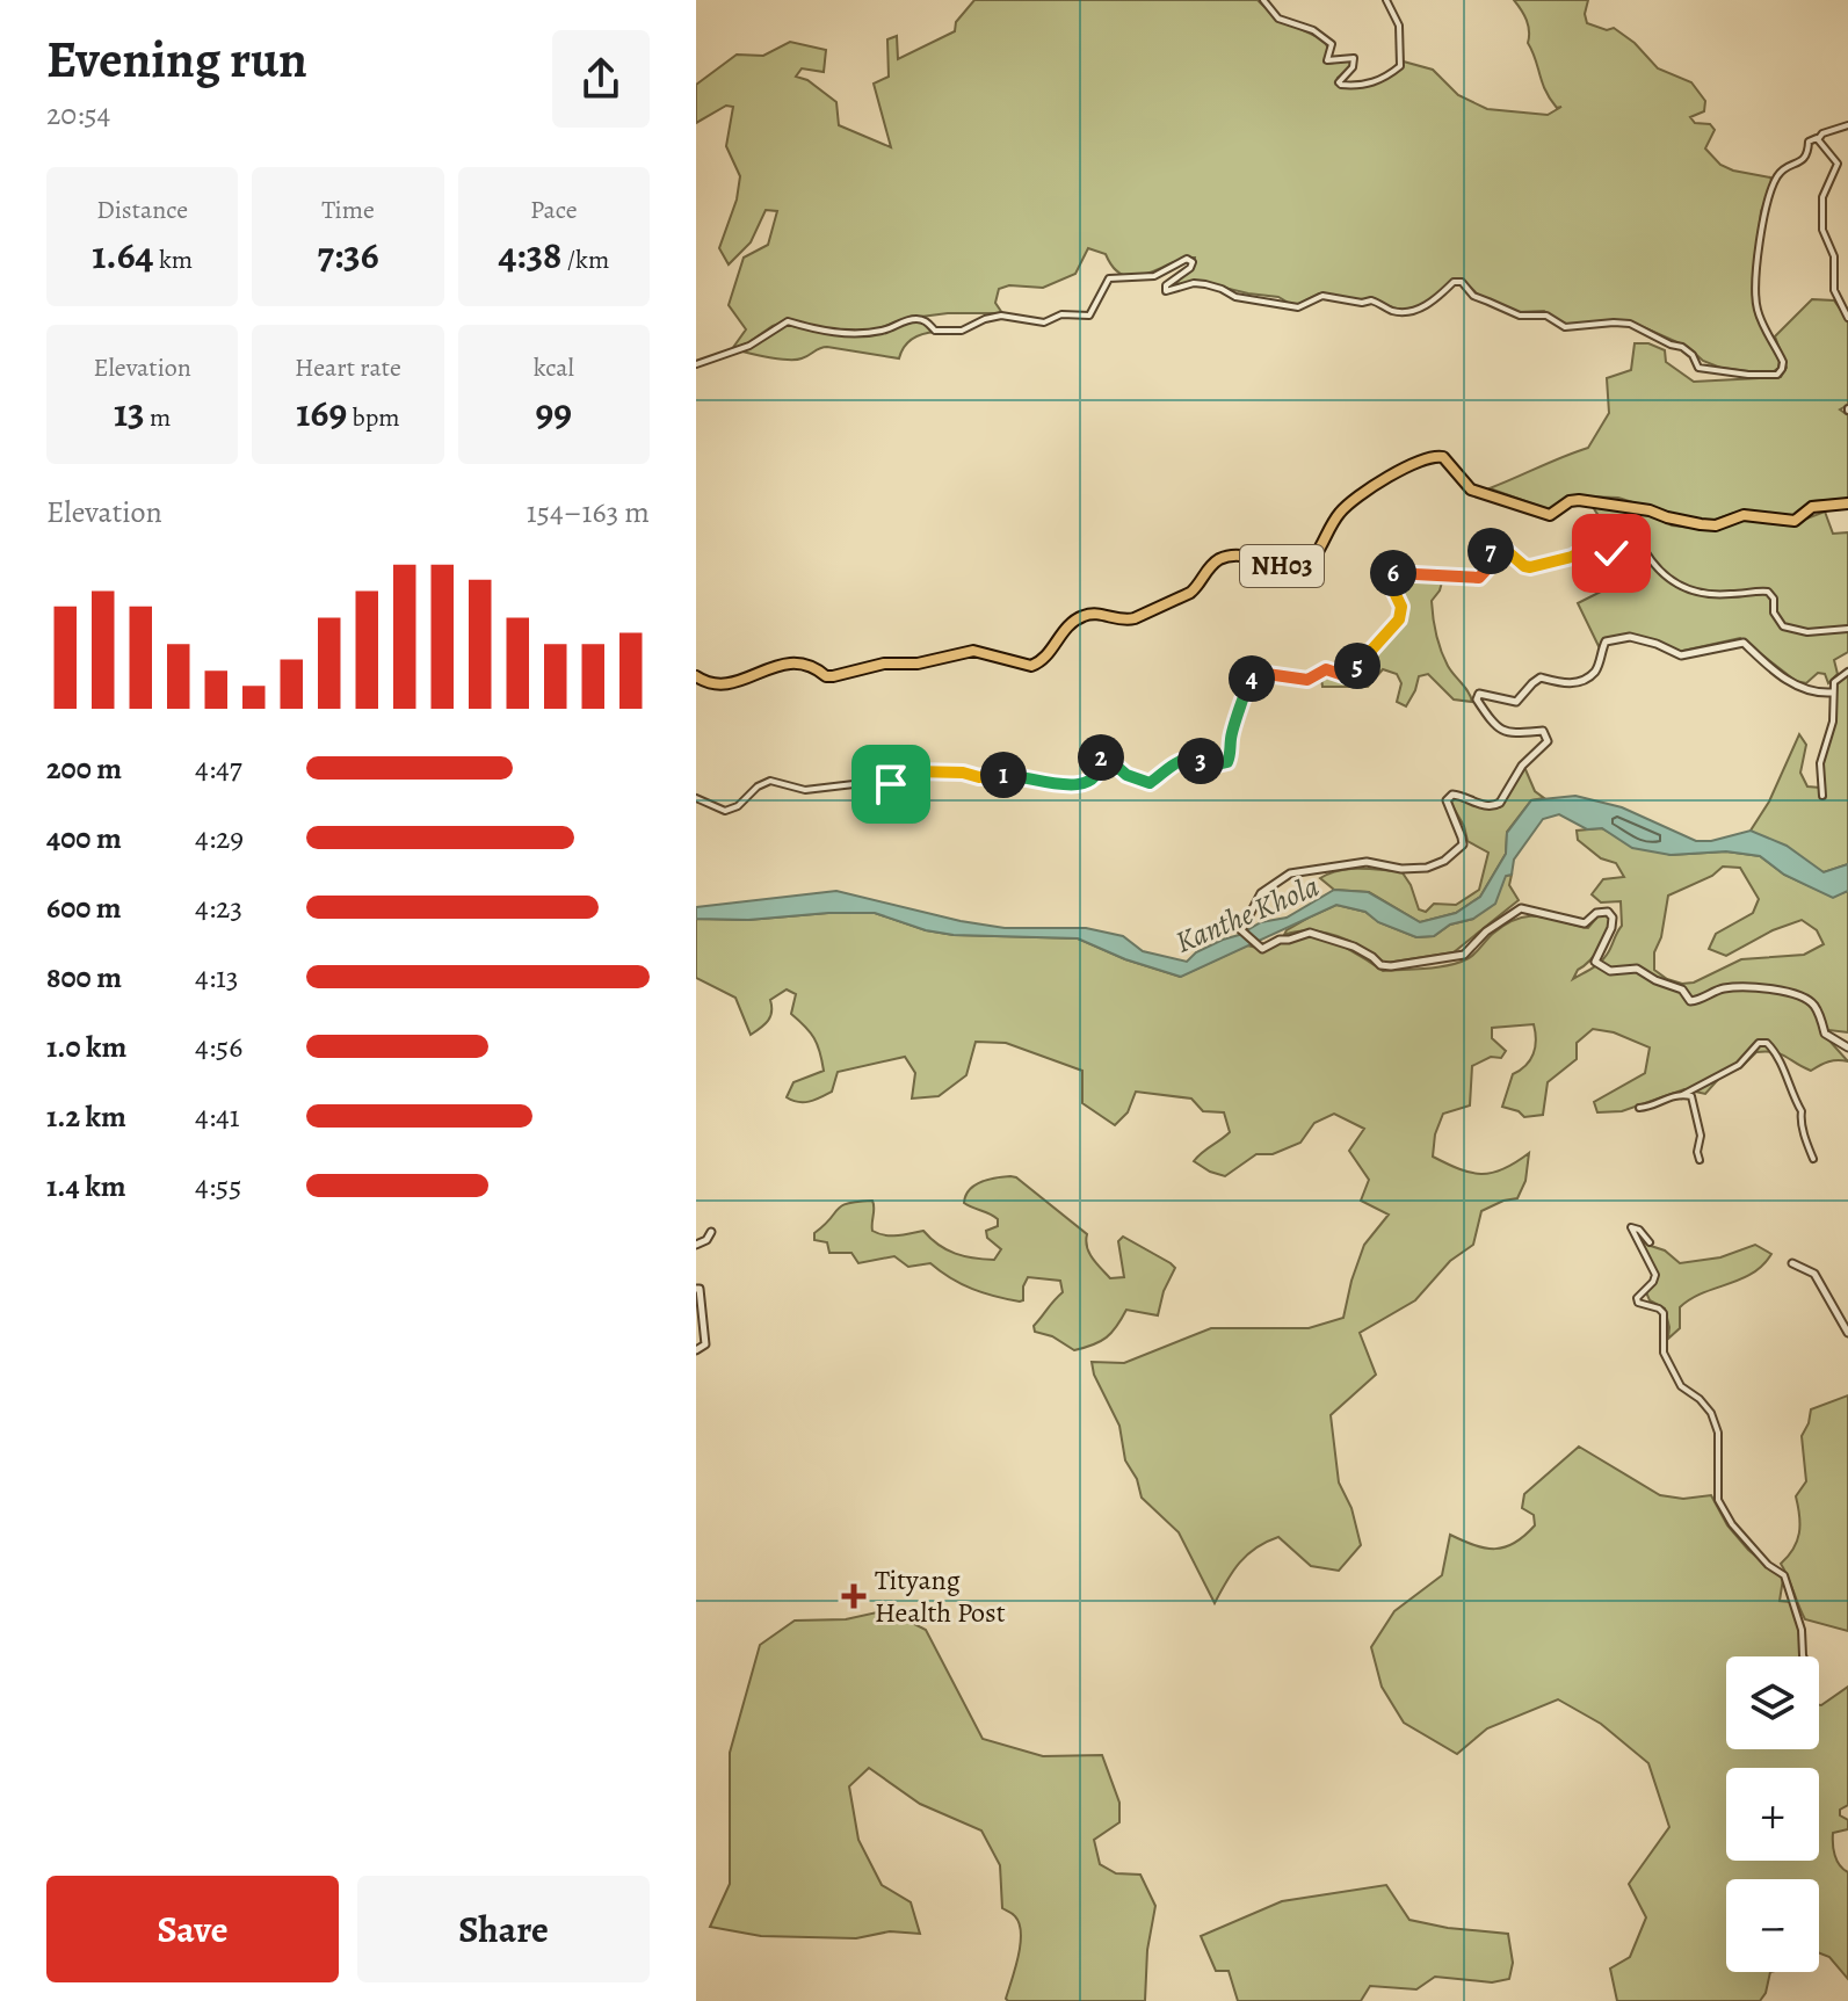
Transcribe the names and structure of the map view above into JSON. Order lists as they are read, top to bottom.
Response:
{
  "streets": {
    "main road": ["NH03"]
  },
  "water": ["Kanthe Khola"],
  "places": {
    "health": ["Tityang Health Post"]
  },
  "page": {
    "heading": ["Evening run", "20:54"],
    "stats": [
      ["Distance", "1.64 km"],
      ["Time", "7:36"],
      ["Pace", "4:38 /km"],
      ["Elevation", "13 m"],
      ["Heart rate", "169 bpm"],
      ["kcal", "99"]
    ],
    "chart": ["Elevation", "154–163 m"],
    "pins": [
      "7",
      "6",
      "5",
      "4",
      "2",
      "3",
      "1"
    ],
    "list": [
      {
        "name": "200 m",
        "note": "4:47"
      },
      {
        "name": "400 m",
        "note": "4:29"
      },
      {
        "name": "600 m",
        "note": "4:23"
      },
      {
        "name": "800 m",
        "note": "4:13"
      },
      {
        "name": "1.0 km",
        "note": "4:56"
      },
      {
        "name": "1.2 km",
        "note": "4:41"
      },
      {
        "name": "1.4 km",
        "note": "4:55"
      }
    ],
    "map_buttons": ["+", "−"],
    "buttons": ["Save", "Share"]
  }
}
